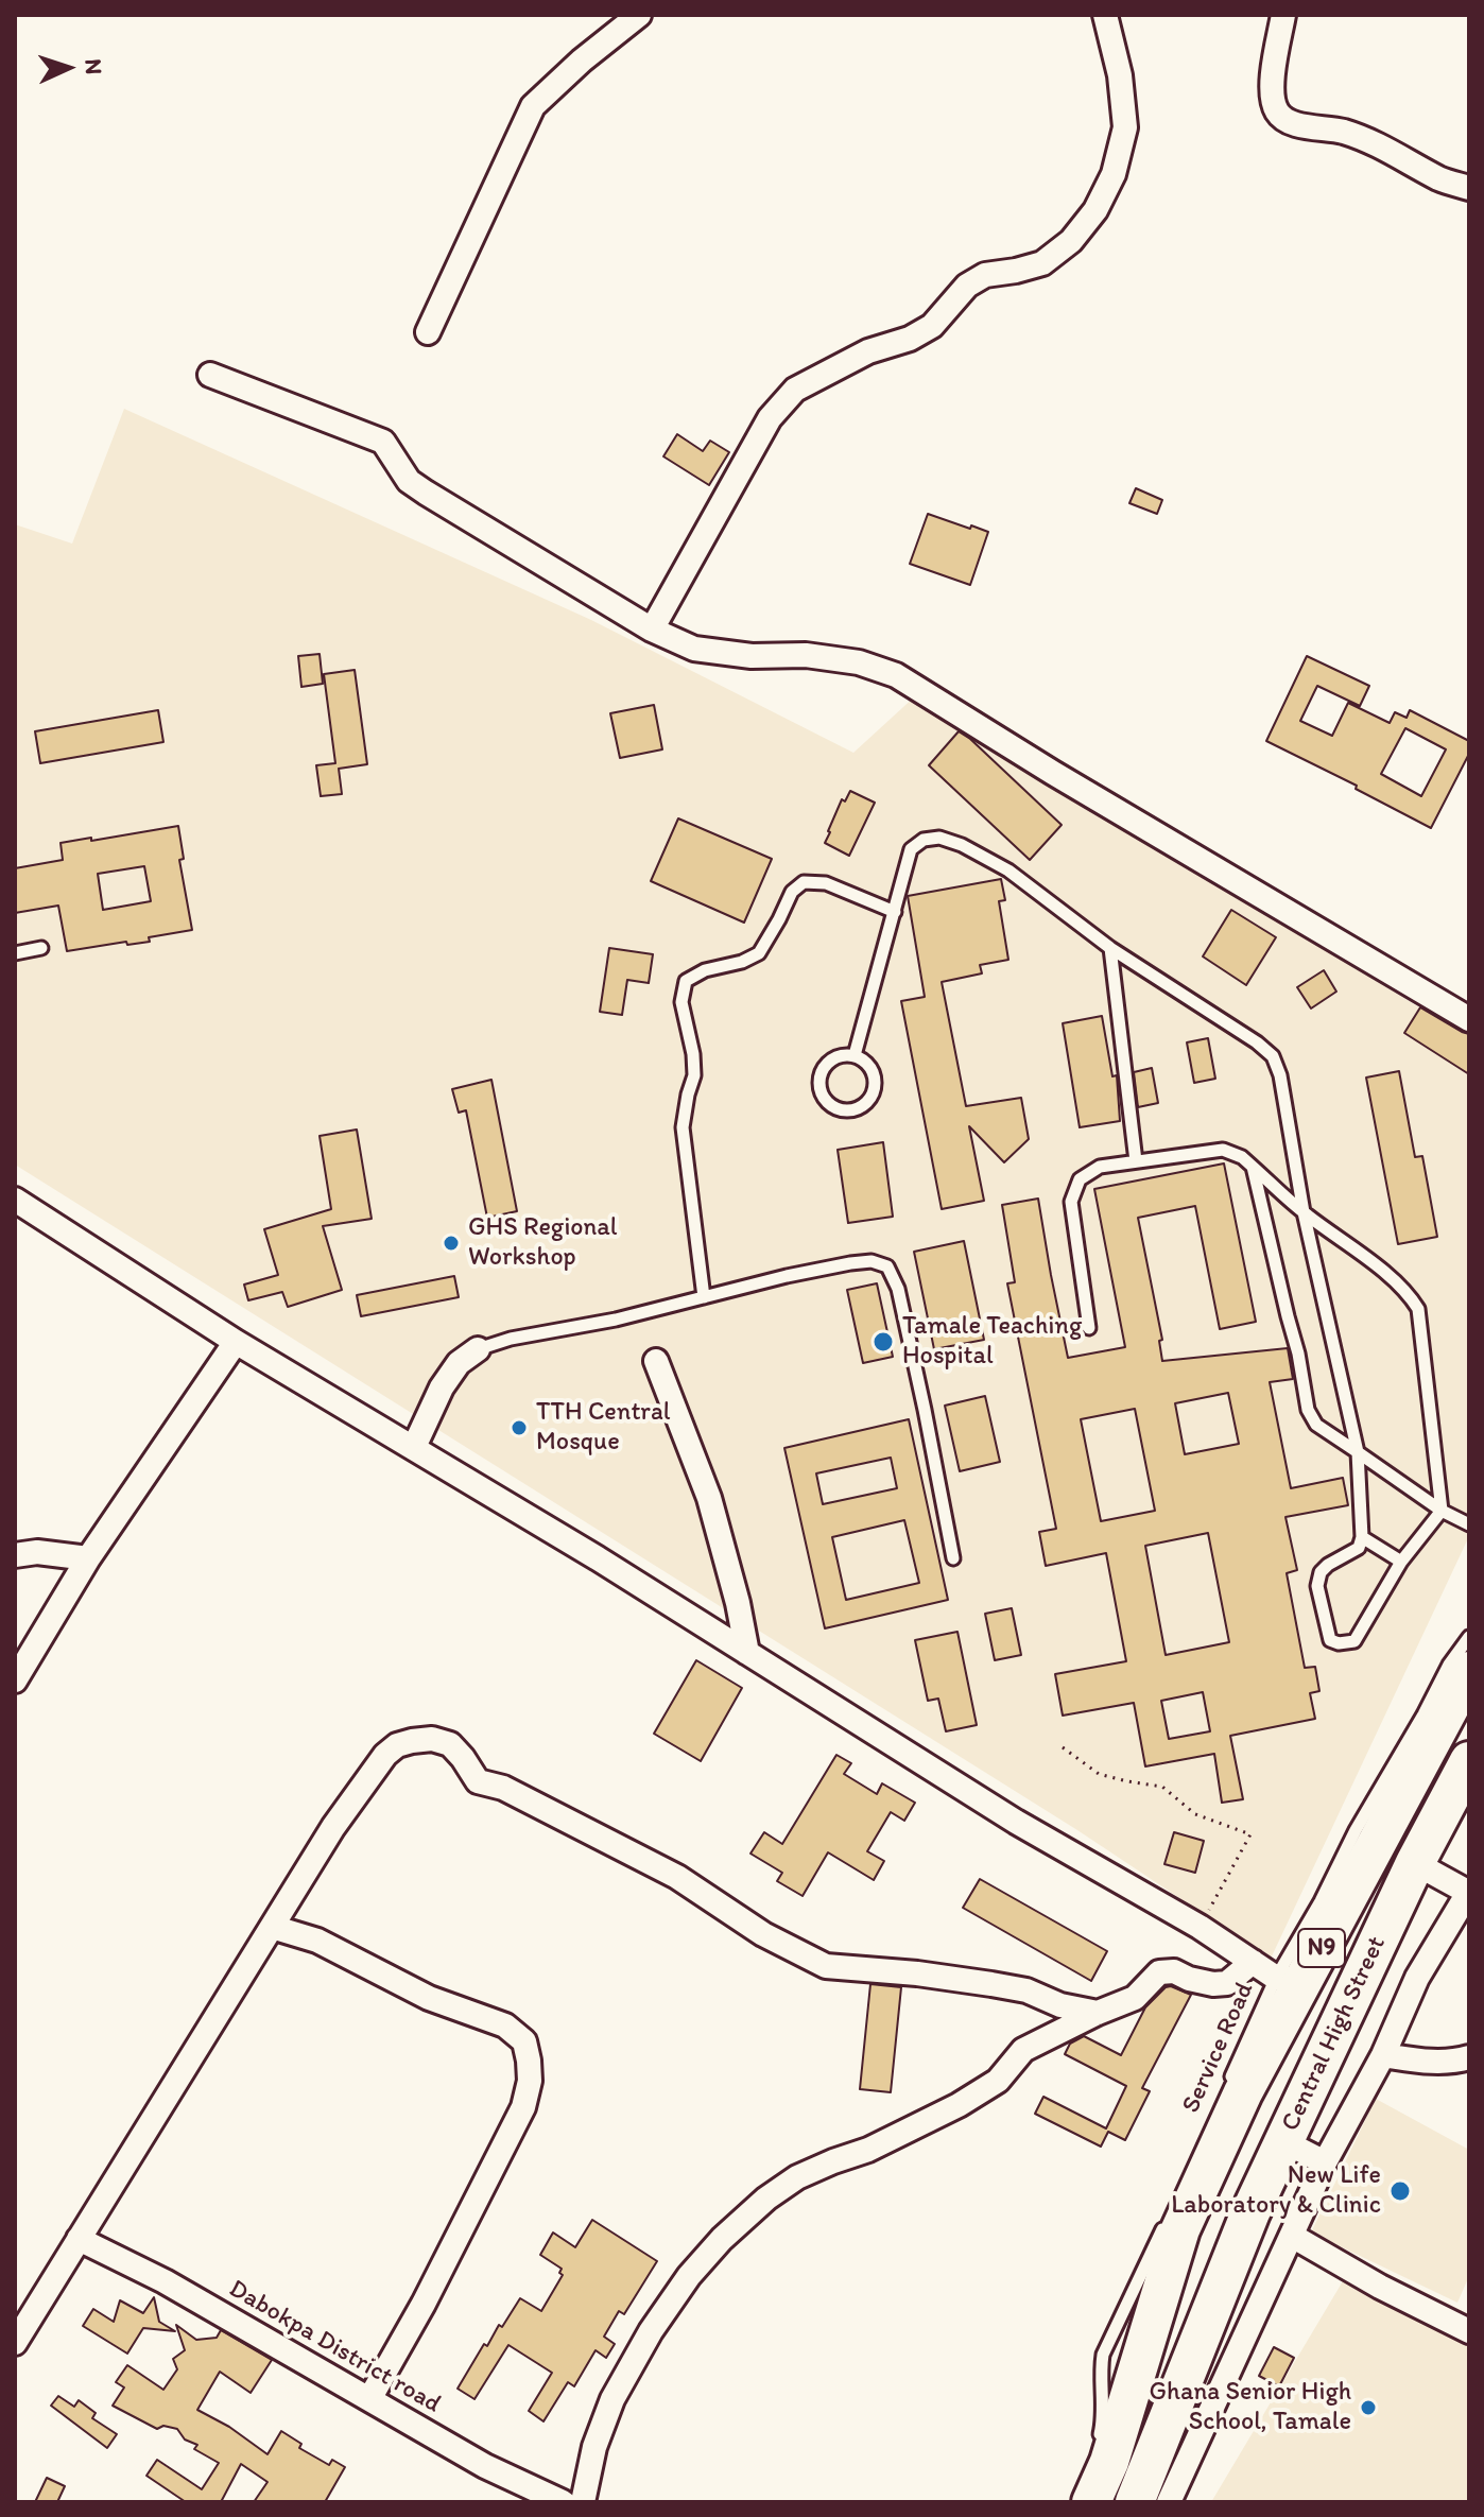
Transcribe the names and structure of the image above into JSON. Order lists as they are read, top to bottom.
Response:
{
  "streets": {
    "highway": ["N9", "Central High Street"],
    "street": ["Dabokpa District road"],
    "lane": ["Service Road"]
  },
  "crossings": [
    ["Central High Street", "Service Road"]
  ],
  "places": [
    "GHS Regional Workshop",
    "Tamale Teaching Hospital",
    "TTH Central Mosque",
    "New Life Laboratory & Clinic",
    "Ghana Senior High School, Tamale"
  ],
  "north": "right"
}
